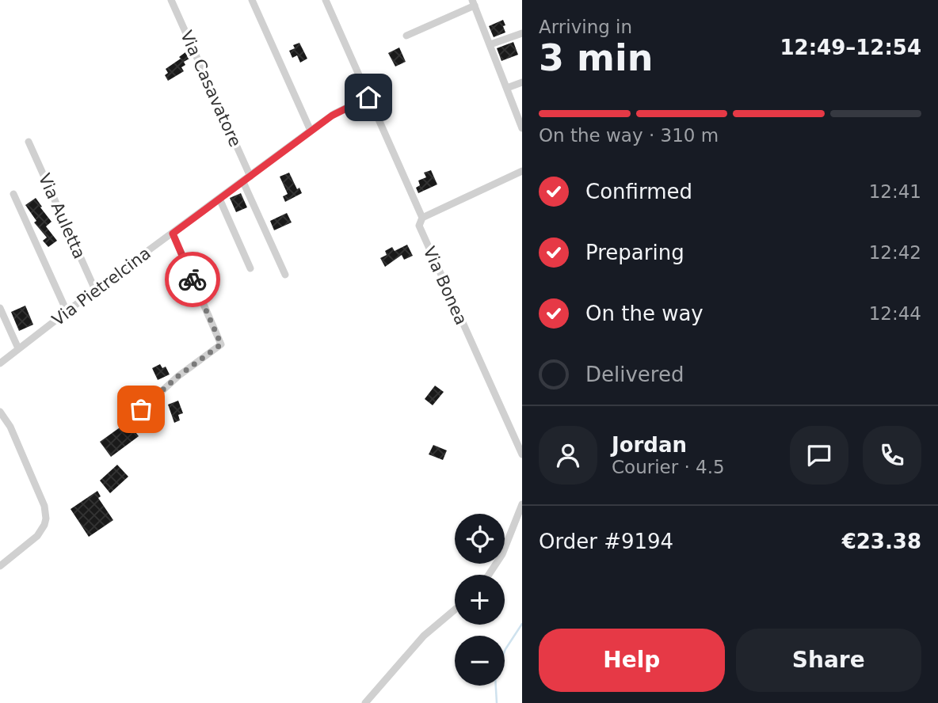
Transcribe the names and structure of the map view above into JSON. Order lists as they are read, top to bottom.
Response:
{
  "streets": {
    "street": [
      "Via Casavatore",
      "Via Auletta",
      "Via Bonea",
      "Via Pietrelcina"
    ]
  },
  "crossings": [
    ["Via Casavatore", "Via Pietrelcina"],
    ["Via Auletta", "Via Pietrelcina"],
    ["Via Bonea", "Via Pietrelcina"]
  ],
  "page": {
    "heading": ["3 min", "Arriving in", "12:49–12:54"],
    "panel": [
      "Jordan",
      "Courier · 4.5",
      "Order #9194",
      "€23.38"
    ],
    "bar": "On the way · 310 m",
    "list": [
      ["Confirmed", "12:41"],
      ["Preparing", "12:42"],
      ["On the way", "12:44"],
      "Delivered"
    ],
    "map_buttons": ["+", "−"],
    "buttons": ["Help", "Share"]
  }
}
